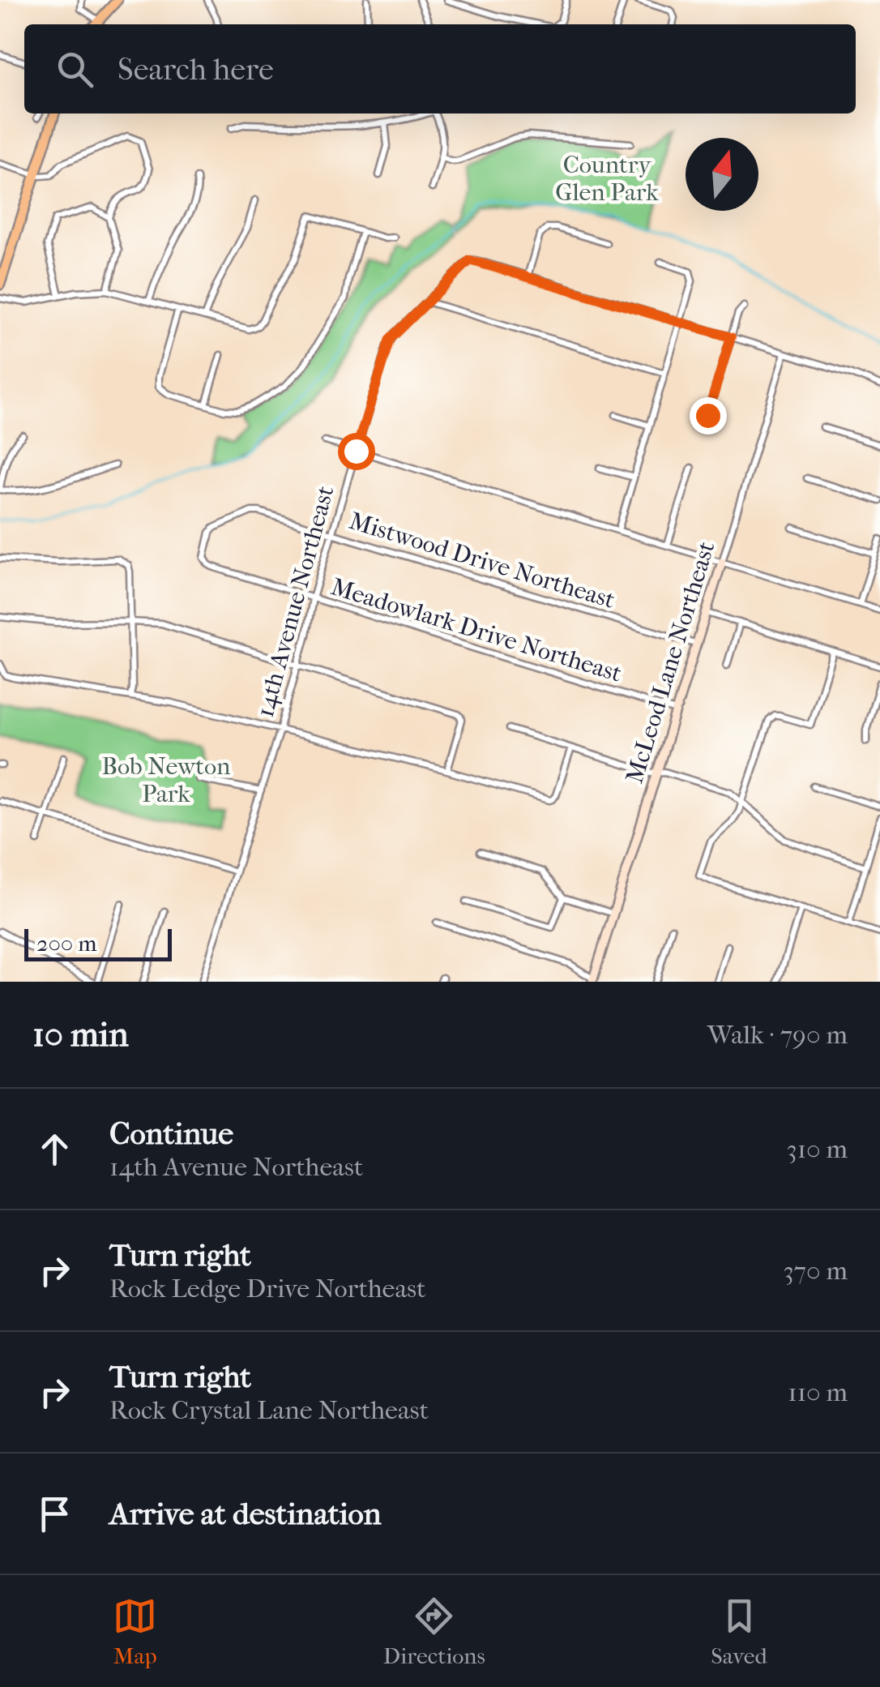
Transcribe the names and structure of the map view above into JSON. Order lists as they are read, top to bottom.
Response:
{
  "streets": {
    "street": [
      "Mistwood Drive Northeast",
      "14th Avenue Northeast",
      "Meadowlark Drive Northeast",
      "McLeod Lane Northeast"
    ]
  },
  "crossings": [
    ["Mistwood Drive Northeast", "14th Avenue Northeast"],
    ["Mistwood Drive Northeast", "Meadowlark Drive Northeast"],
    ["Mistwood Drive Northeast", "McLeod Lane Northeast"],
    ["14th Avenue Northeast", "Meadowlark Drive Northeast"],
    ["Meadowlark Drive Northeast", "McLeod Lane Northeast"]
  ],
  "parks": ["Country Glen Park", "Bob Newton Park"],
  "scale_bar": "200 m",
  "north": "top",
  "page": {
    "search": "Search here",
    "scale": "200 m",
    "heading": ["10 min", "Walk · 790 m"],
    "list": [
      ["Continue", "14th Avenue Northeast", "310 m"],
      ["Turn right", "Rock Ledge Drive Northeast", "370 m"],
      ["Turn right", "Rock Crystal Lane Northeast", "110 m"],
      "Arrive at destination"
    ],
    "nav": ["Map", "Directions", "Saved"]
  }
}
